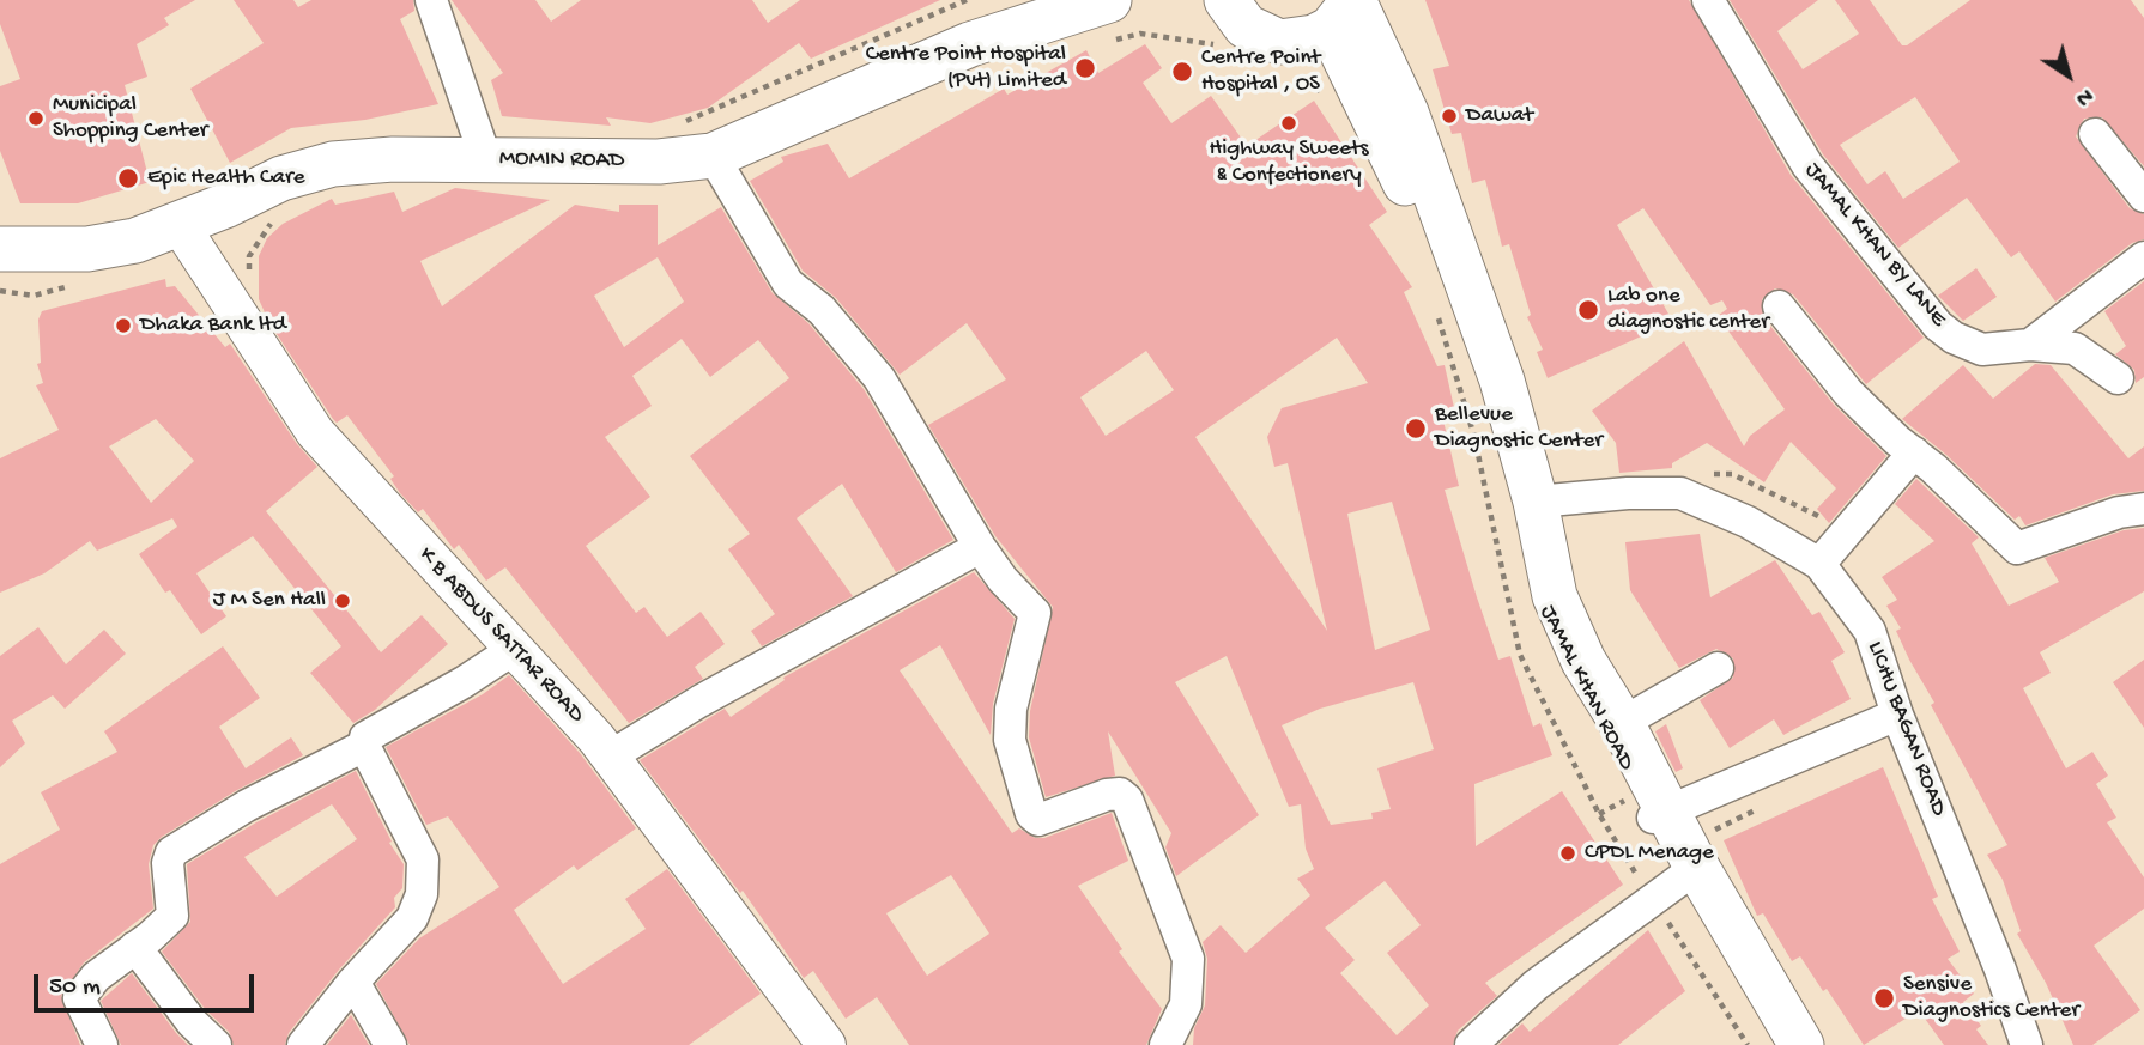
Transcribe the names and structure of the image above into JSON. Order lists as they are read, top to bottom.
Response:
{
  "streets": {
    "main road": ["MOMIN ROAD", "JAMAL KHAN ROAD"],
    "street": ["JAMAL KHAN BY LANE", "K B ABDUS SATTAR ROAD", "LICHU BAGAN ROAD"]
  },
  "crossings": [
    ["MOMIN ROAD", "K B ABDUS SATTAR ROAD"],
    ["JAMAL KHAN ROAD", "LICHU BAGAN ROAD"]
  ],
  "places": [
    "Centre Point Hospital (Pvt) Limited",
    "Centre Point Hospital , OS",
    "Dawat",
    "Municipal Shopping Center",
    "Highway Sweets & Confectionery",
    "Epic Health Care",
    "Lab one diagnostic center",
    "Dhaka Bank ltd",
    "Bellevue Diagnostic Center",
    "J M Sen Hall",
    "CPDL Menage",
    "Sensive Diagnostics Center"
  ],
  "scale_bar": "50 m",
  "north": "bottom right"
}
